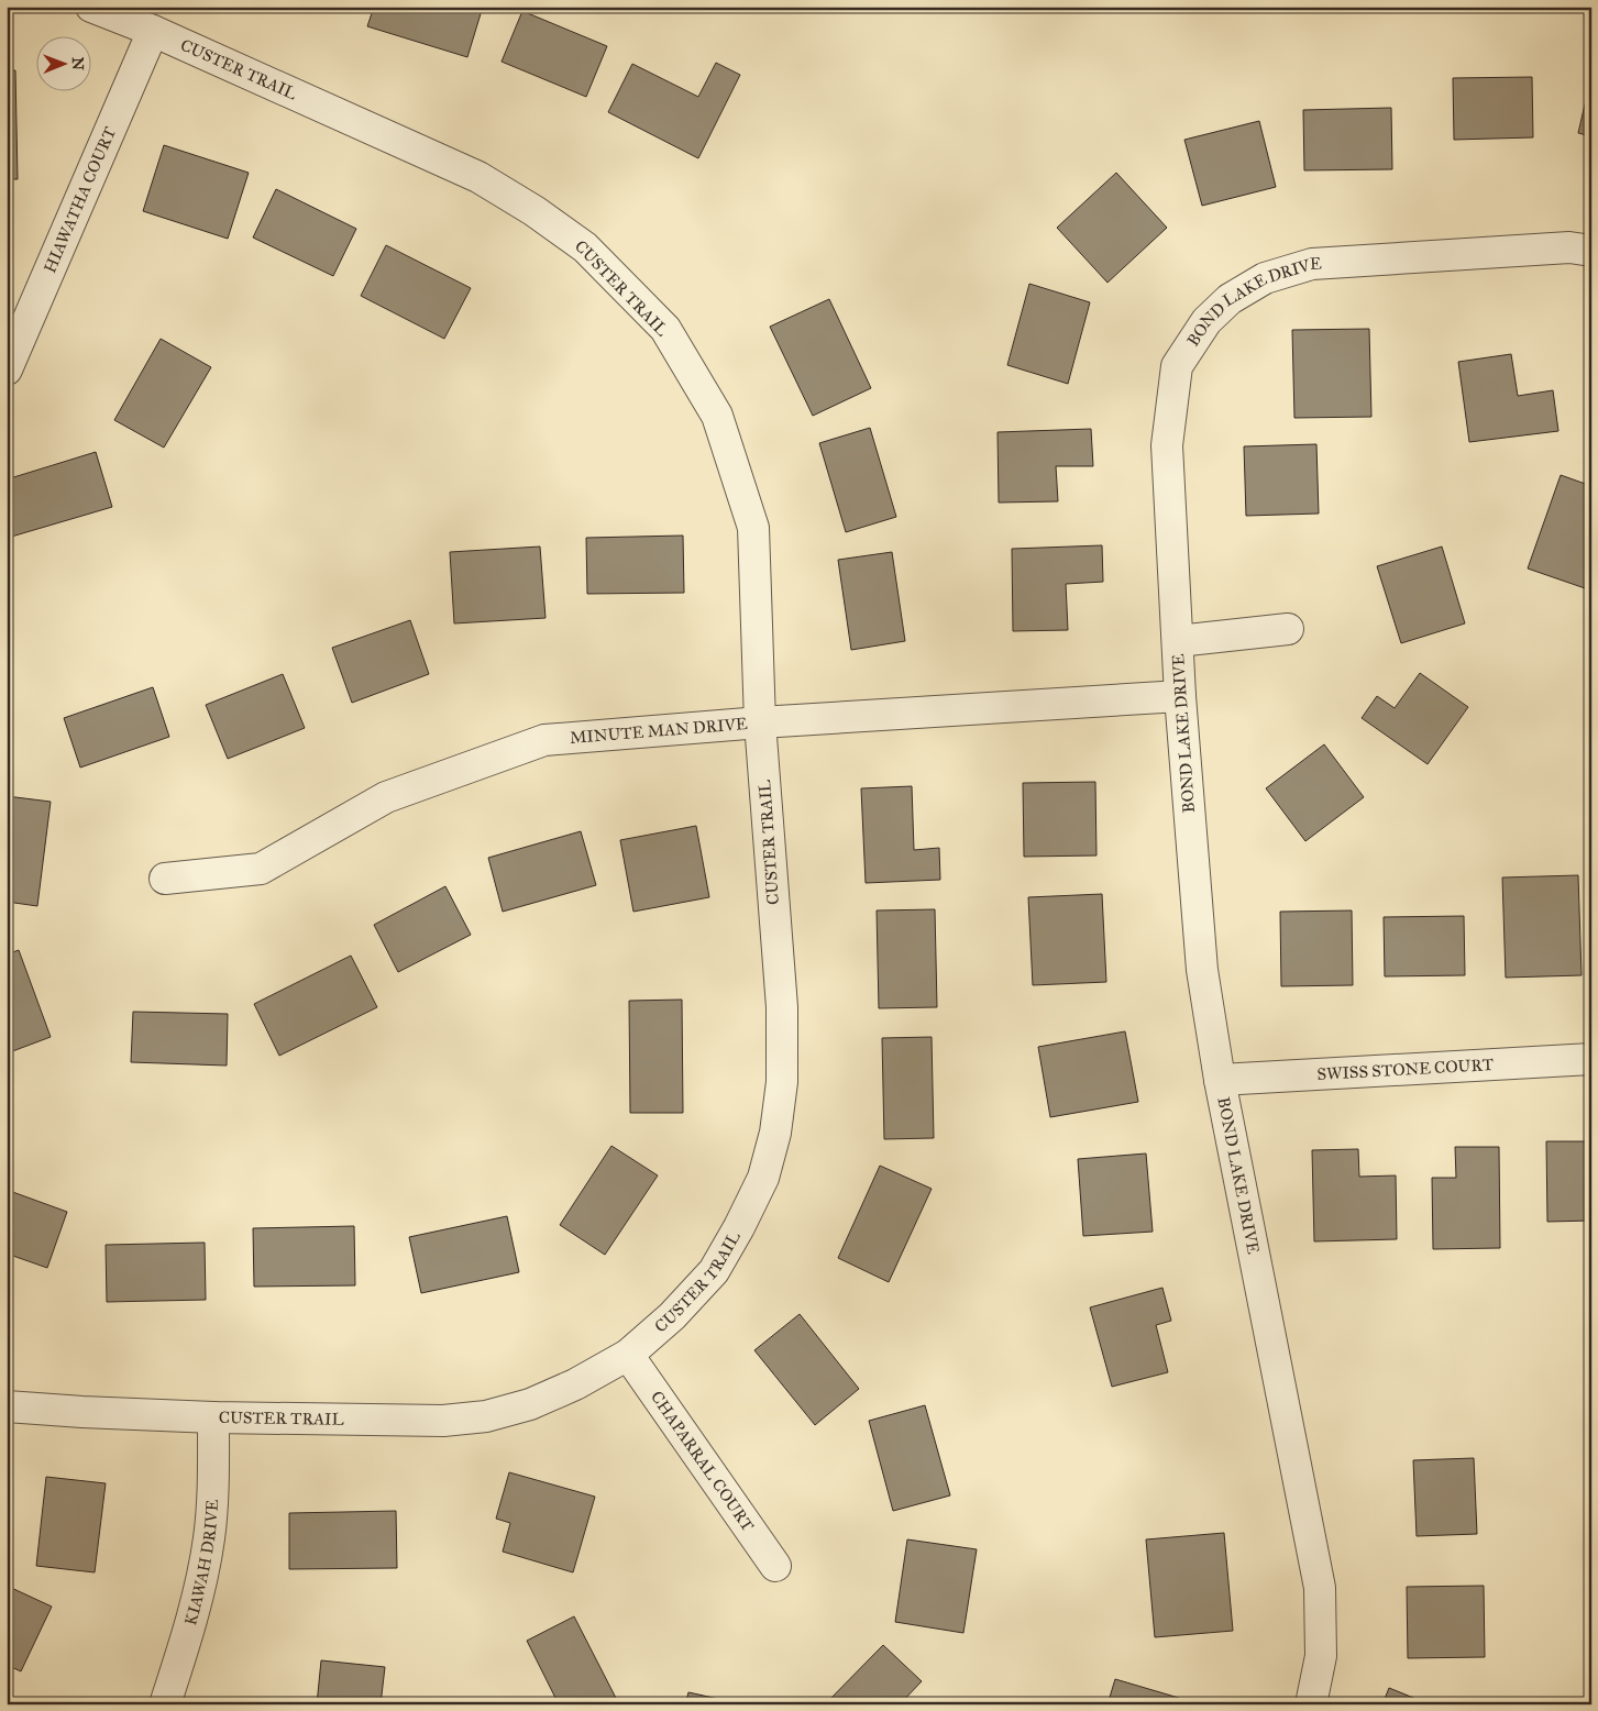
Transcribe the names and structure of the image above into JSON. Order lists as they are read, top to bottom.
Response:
{
  "streets": {
    "street": [
      "CUSTER TRAIL",
      "HIAWATHA COURT",
      "BOND LAKE DRIVE",
      "MINUTE MAN DRIVE",
      "SWISS STONE COURT",
      "CHAPARRAL COURT",
      "KIAWAH DRIVE"
    ]
  },
  "crossings": [
    ["CUSTER TRAIL", "HIAWATHA COURT"],
    ["CUSTER TRAIL", "MINUTE MAN DRIVE"],
    ["CUSTER TRAIL", "CHAPARRAL COURT"],
    ["CUSTER TRAIL", "KIAWAH DRIVE"],
    ["BOND LAKE DRIVE", "MINUTE MAN DRIVE"],
    ["BOND LAKE DRIVE", "SWISS STONE COURT"]
  ],
  "north": "right"
}
